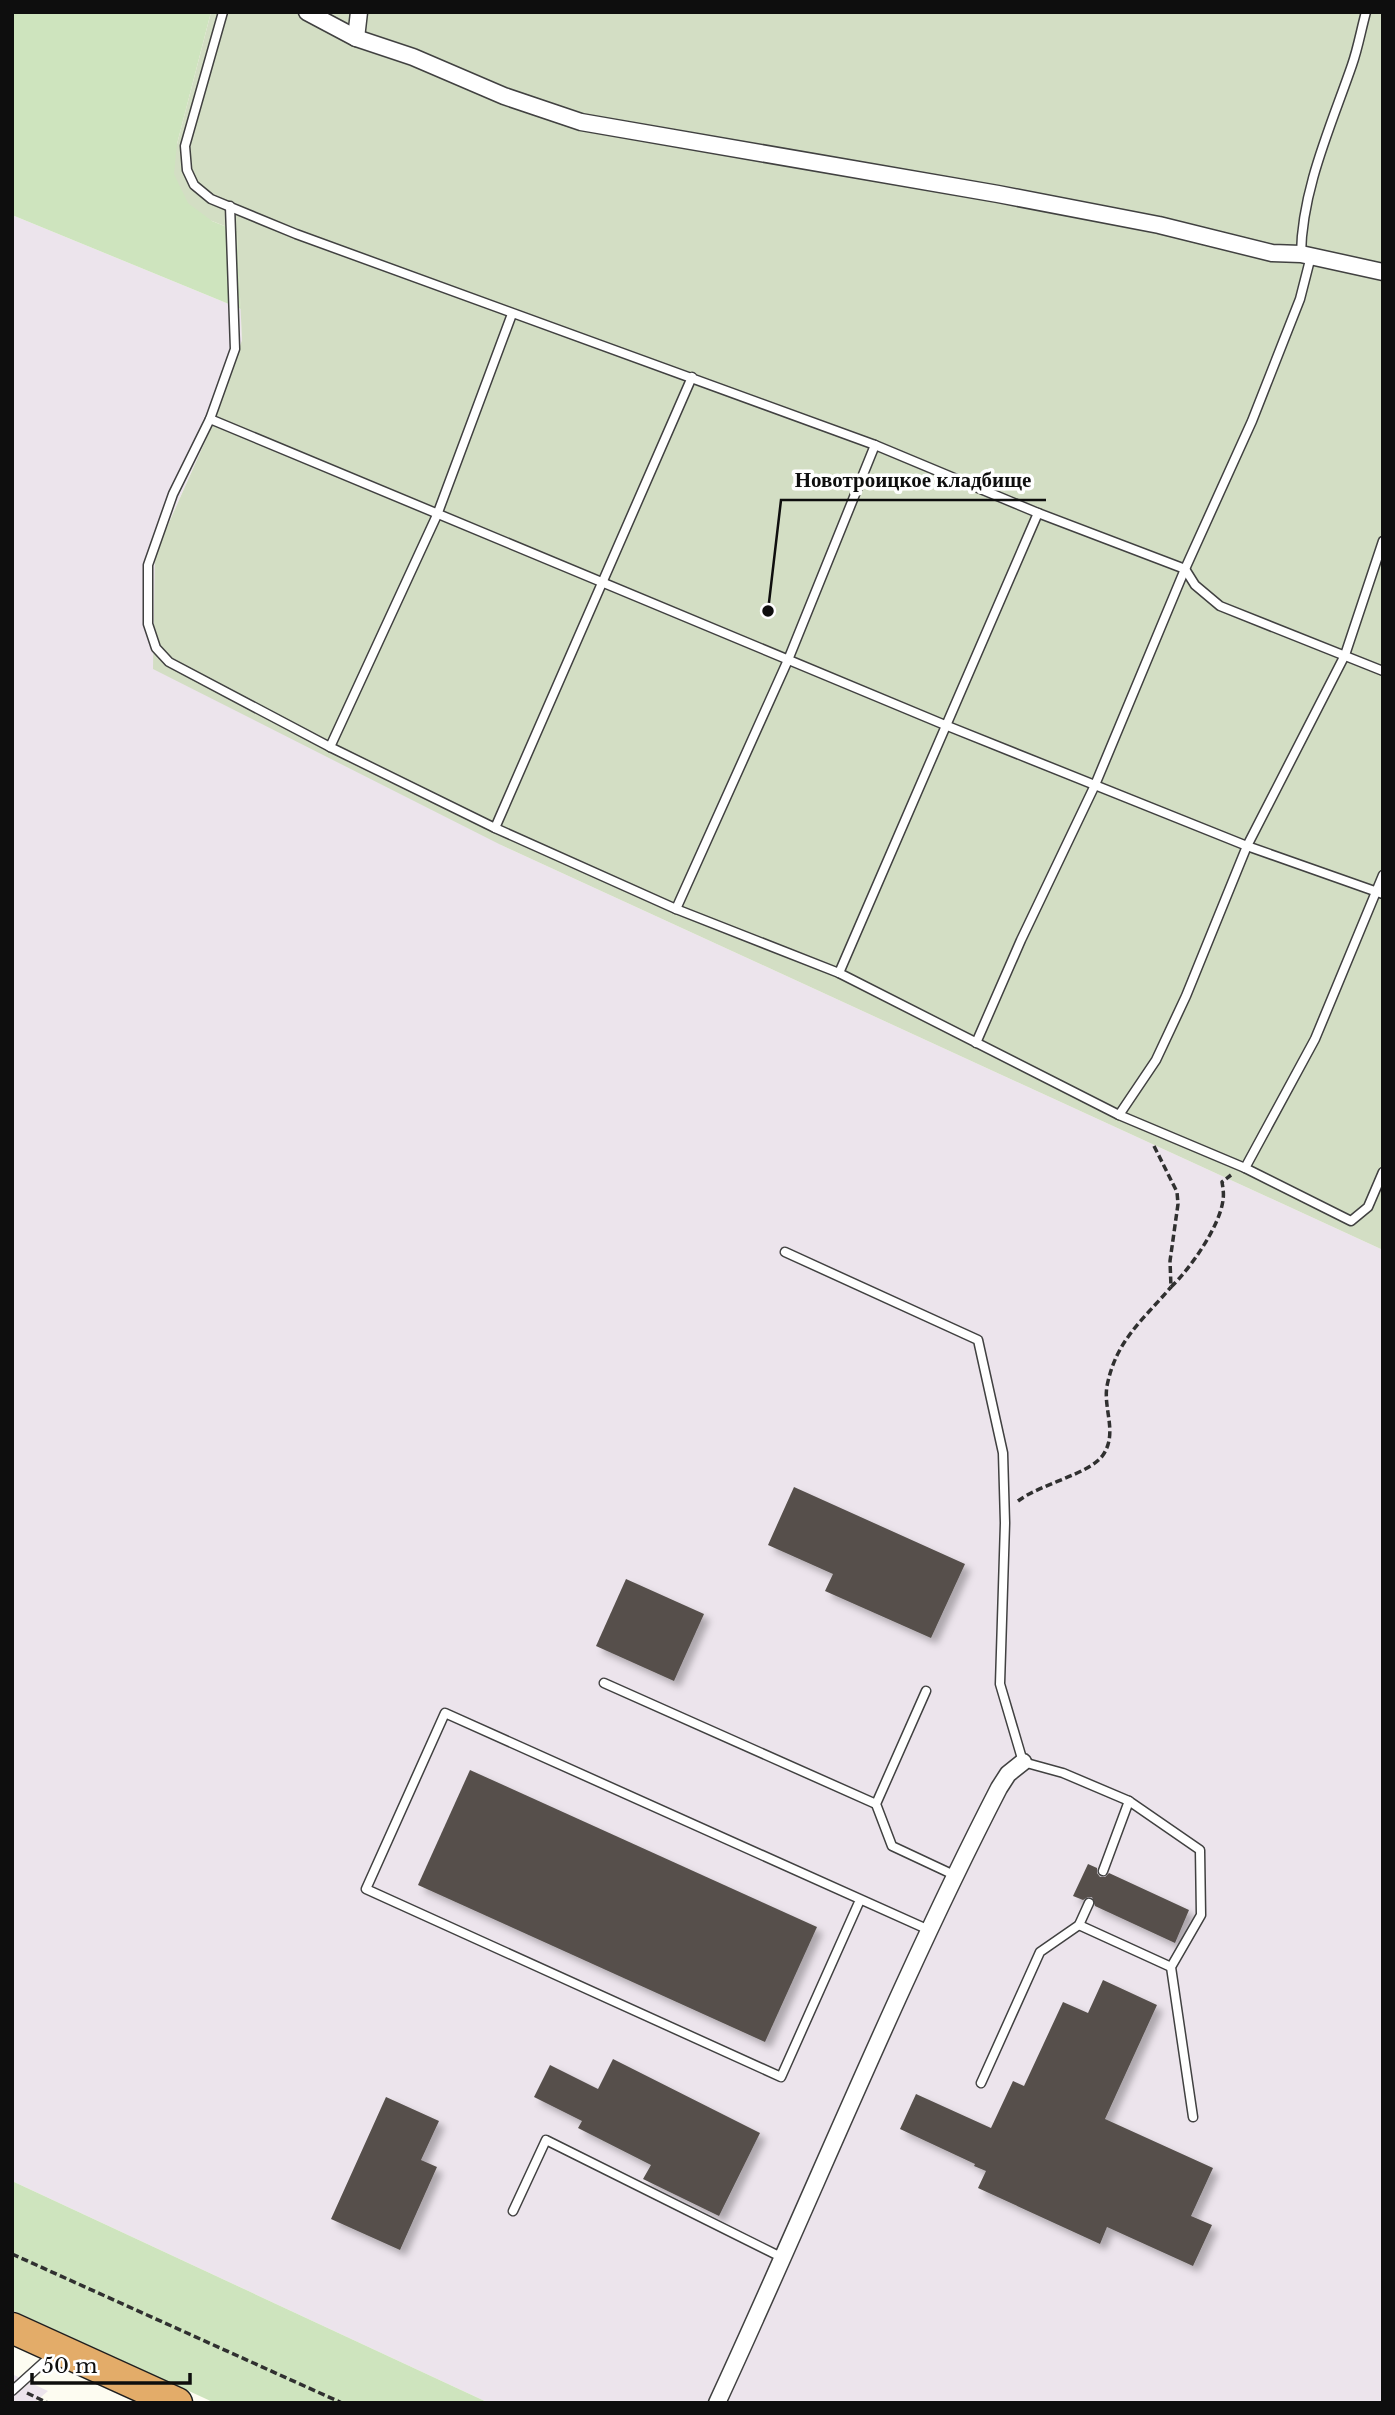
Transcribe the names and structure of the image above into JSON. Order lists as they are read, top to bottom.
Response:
{
  "places": ["Новотроицкое кладбище"],
  "scale_bar": "50 m"
}
